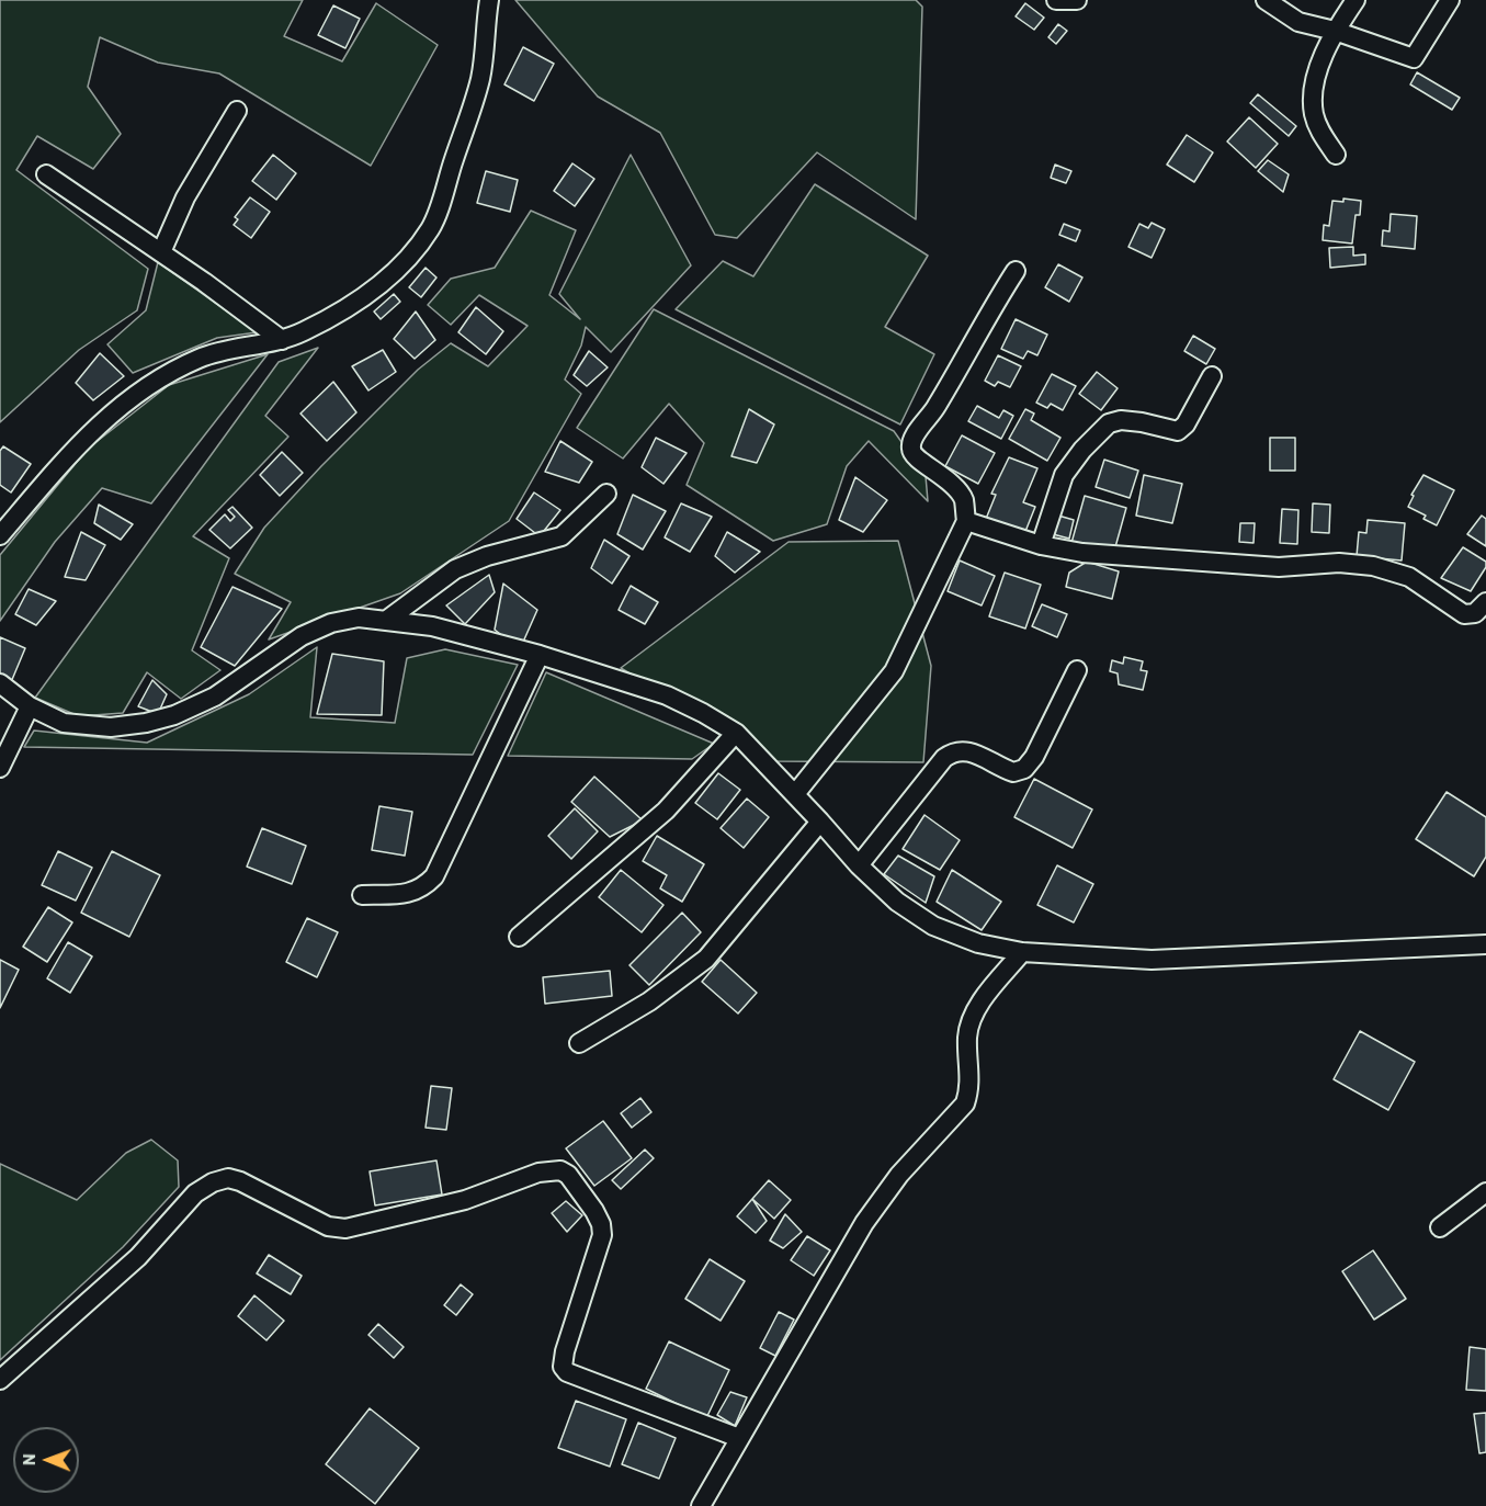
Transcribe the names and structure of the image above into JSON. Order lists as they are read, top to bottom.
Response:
{
  "north": "left"
}
